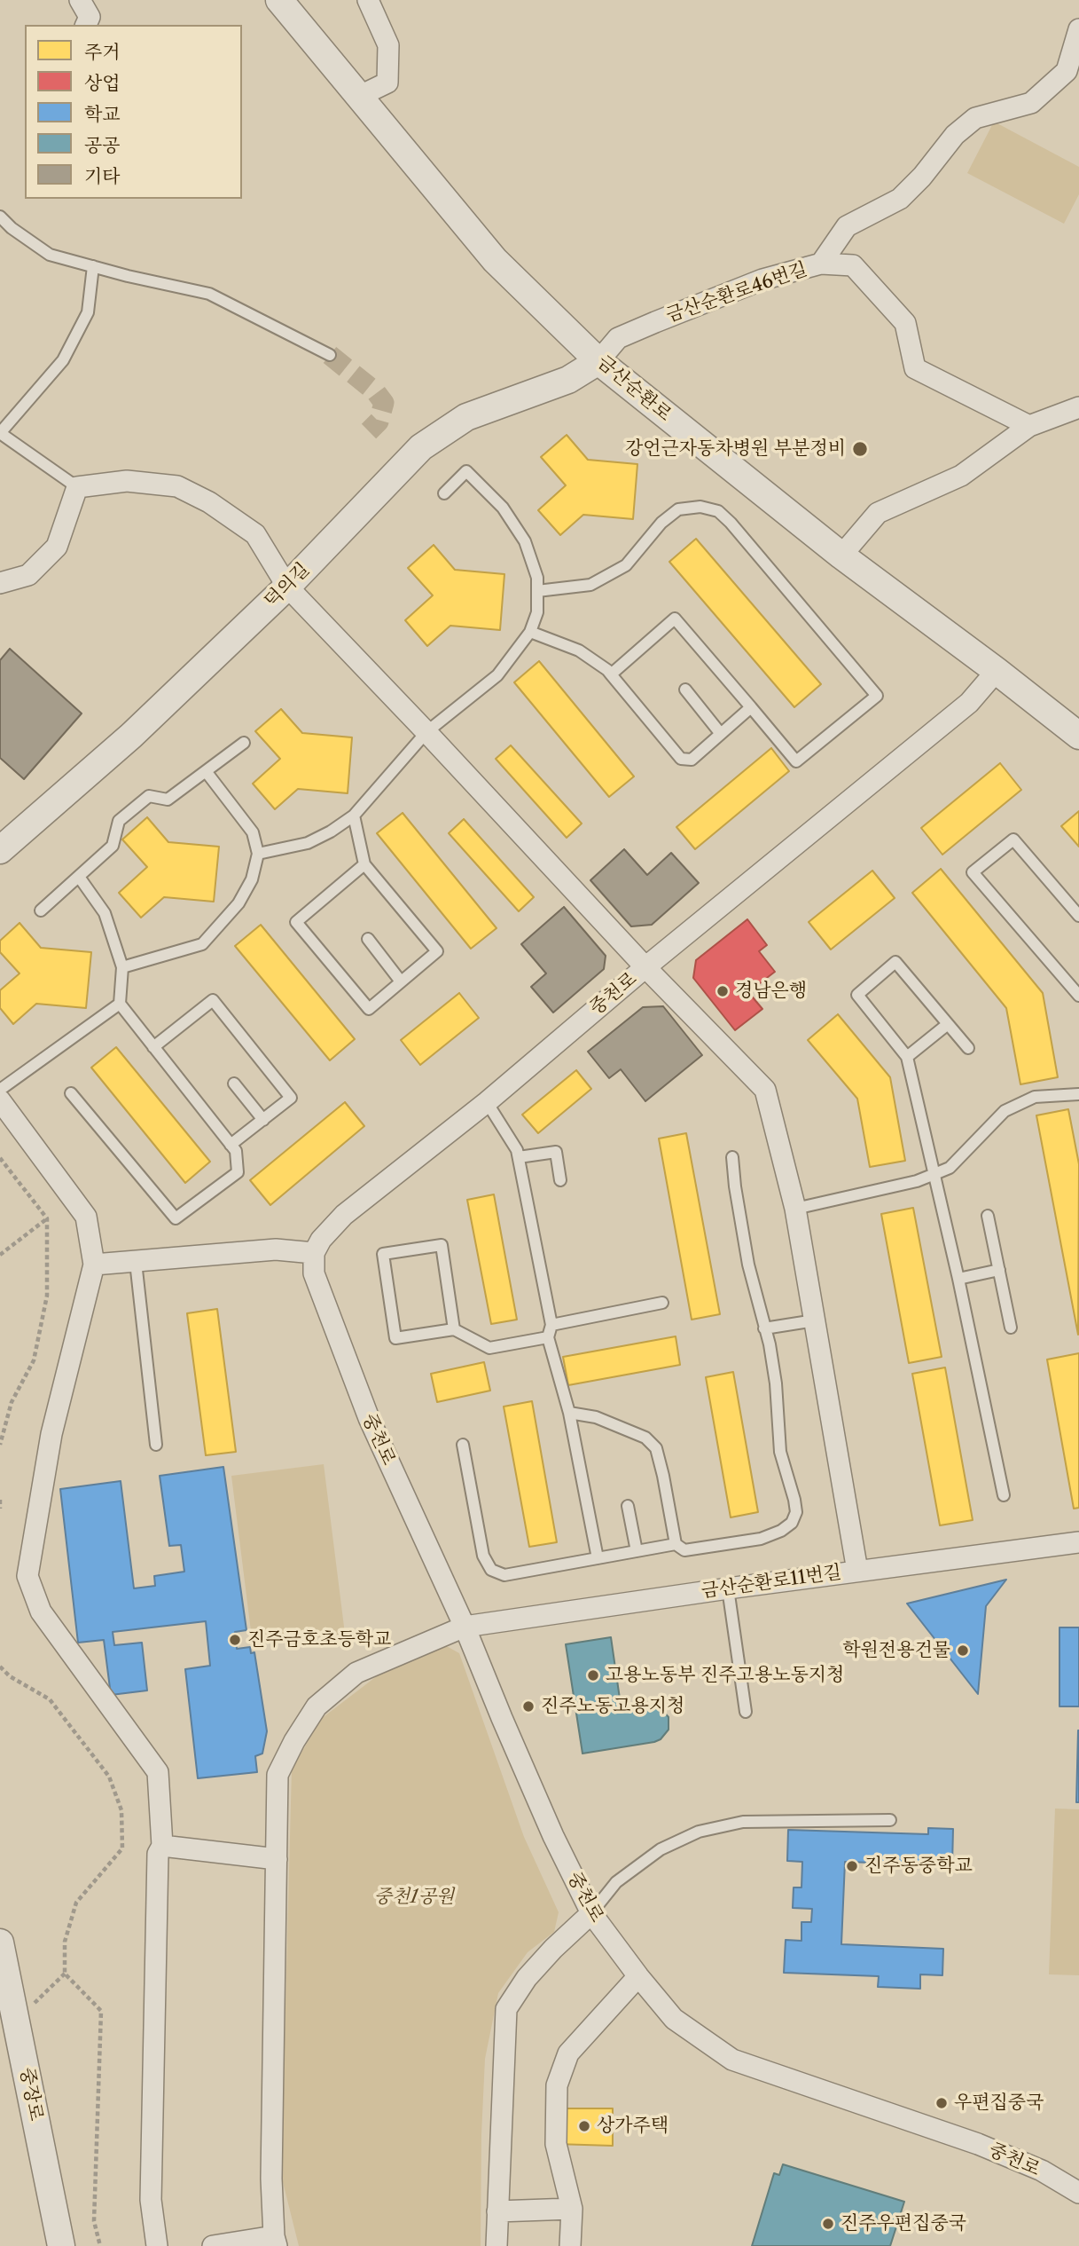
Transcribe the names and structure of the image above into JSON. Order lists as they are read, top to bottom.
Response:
{
  "streets": {
    "street": [
      "금산순환로46번길",
      "금산순환로",
      "덕의길",
      "중천로",
      "금산순환로11번길",
      "중장로"
    ]
  },
  "crossings": [
    ["금산순환로46번길", "금산순환로"],
    ["금산순환로46번길", "덕의길"],
    ["금산순환로", "덕의길"],
    ["금산순환로", "중천로"],
    ["중천로", "금산순환로11번길"]
  ],
  "parks": ["중천1공원"],
  "places": [
    "강언근자동차병원 부분정비",
    "경남은행",
    "진주금호초등학교",
    "학원전용건물",
    "고용노동부 진주고용노동지청",
    "진주노동고용지청",
    "진주동중학교",
    "우편집중국",
    "상가주택",
    "진주우편집중국"
  ],
  "legend": [
    "주거",
    "상업",
    "학교",
    "공공",
    "기타"
  ]
}
